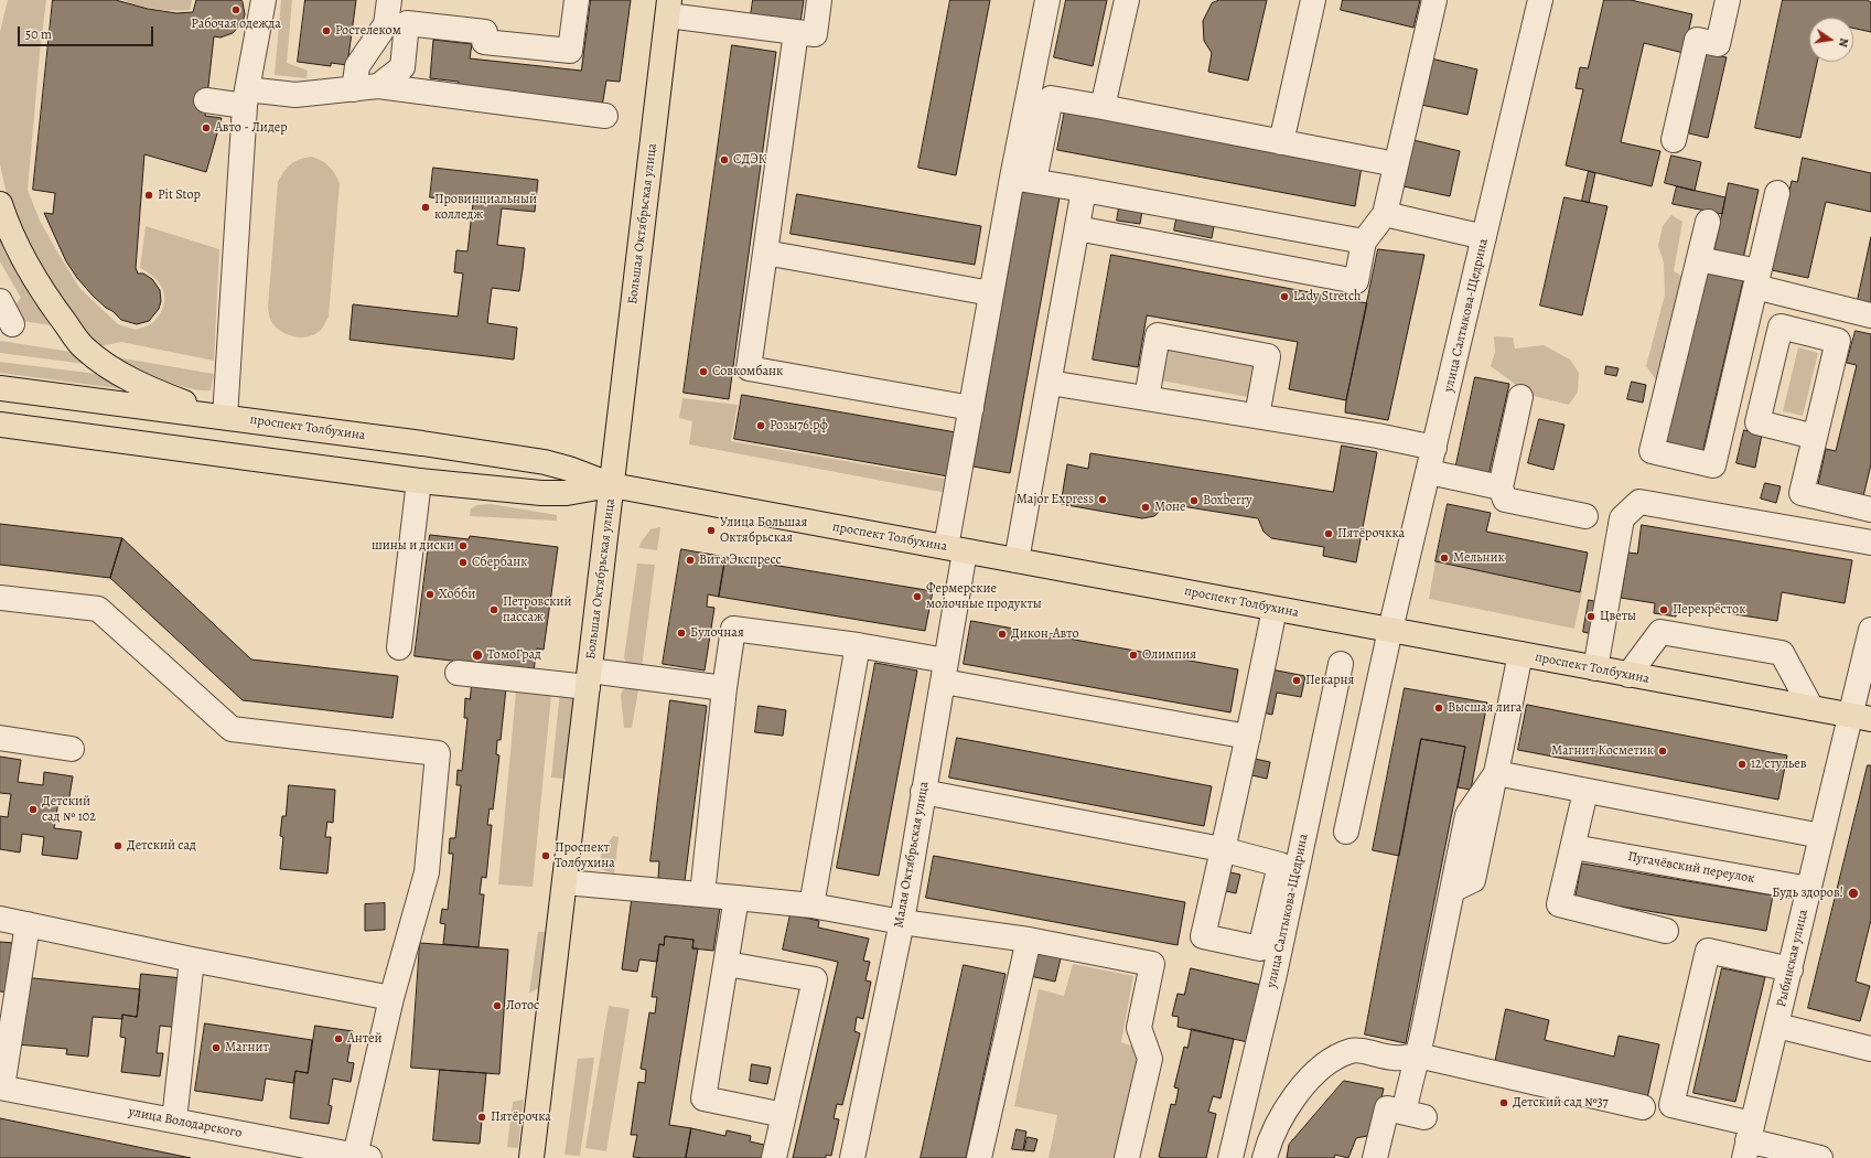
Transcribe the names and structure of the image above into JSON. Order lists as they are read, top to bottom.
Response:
{
  "streets": {
    "main road": ["Большая Октябрьская улица", "проспект Толбухина"],
    "street": [
      "улица Салтыкова-Щедрина",
      "Малая Октябрьская улица",
      "Пугачёвский переулок",
      "Рыбинская улица",
      "улица Володарского"
    ]
  },
  "crossings": [
    ["Большая Октябрьская улица", "проспект Толбухина"],
    ["улица Салтыкова-Щедрина", "проспект Толбухина"],
    ["проспект Толбухина", "Малая Октябрьская улица"],
    ["проспект Толбухина", "Рыбинская улица"],
    ["Пугачёвский переулок", "Рыбинская улица"]
  ],
  "places": [
    "Рабочая одежда",
    "Ростелеком",
    "Авто - Лидер",
    "СДЭК",
    "Pit Stop",
    "Провинциальный колледж",
    "Lady Stretch",
    "Совкомбанк",
    "Розы76.рф",
    "Major Express",
    "Boxberry",
    "Моне",
    "Улица Большая Октябрьская",
    "Пятёрочкка",
    "шины и диски",
    "Мельник",
    "Вита Экспресс",
    "Сбербанк",
    "Хобби",
    "Фермерские молочные продукты",
    "Петровский пассаж",
    "Перекрёсток",
    "Цветы",
    "Булочная",
    "Дикон-Авто",
    "ТомоГрад",
    "Олимпия",
    "Пекарня",
    "Высшая лига",
    "Магнит Косметик",
    "12 стульев",
    "Детский сад № 102",
    "Детский сад",
    "Проспект Толбухина",
    "Будь здоров!",
    "Лотос",
    "Антей",
    "Магнит",
    "Детский сад №37",
    "Пятёрочка"
  ],
  "scale_bar": "50 m",
  "north": "right"
}
